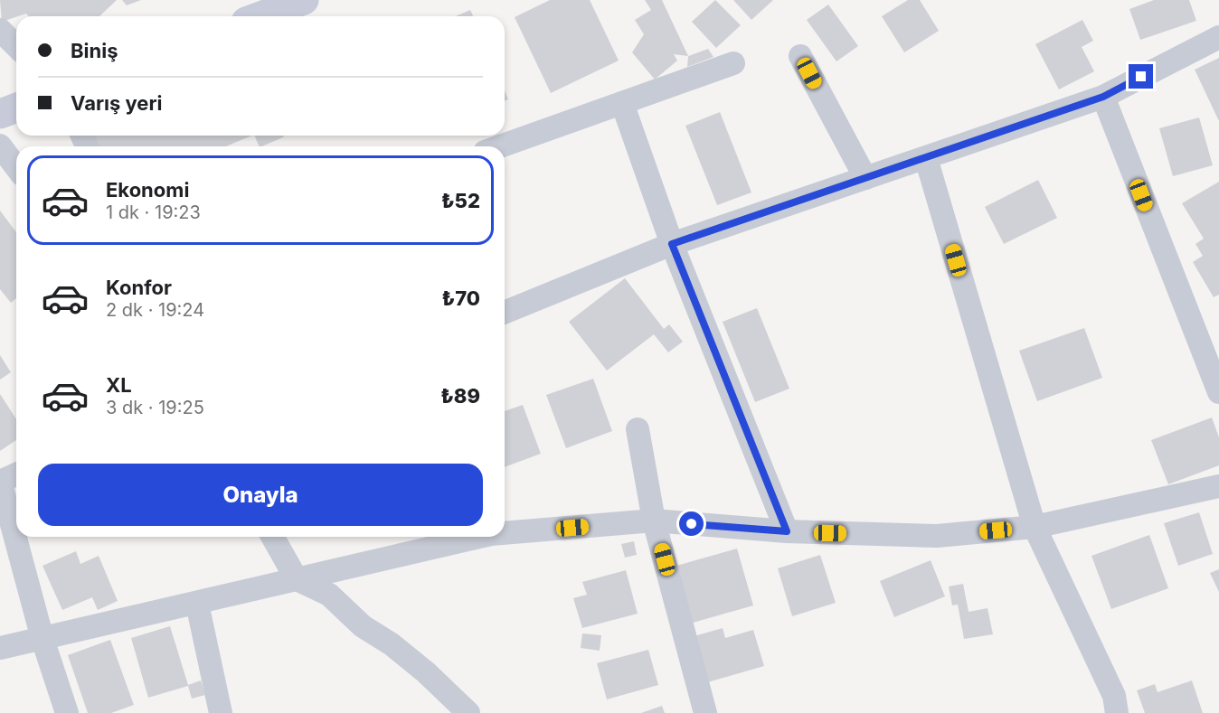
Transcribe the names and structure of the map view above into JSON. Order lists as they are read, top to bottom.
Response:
{
  "page": {
    "banner": ["Biniş", "Varış yeri"],
    "list": [
      {
        "name": "Ekonomi",
        "note": "1 dk · 19:23",
        "value": "₺52"
      },
      {
        "name": "Konfor",
        "note": "2 dk · 19:24",
        "value": "₺70"
      },
      {
        "name": "XL",
        "note": "3 dk · 19:25",
        "value": "₺89"
      }
    ],
    "buttons": "Onayla"
  }
}
